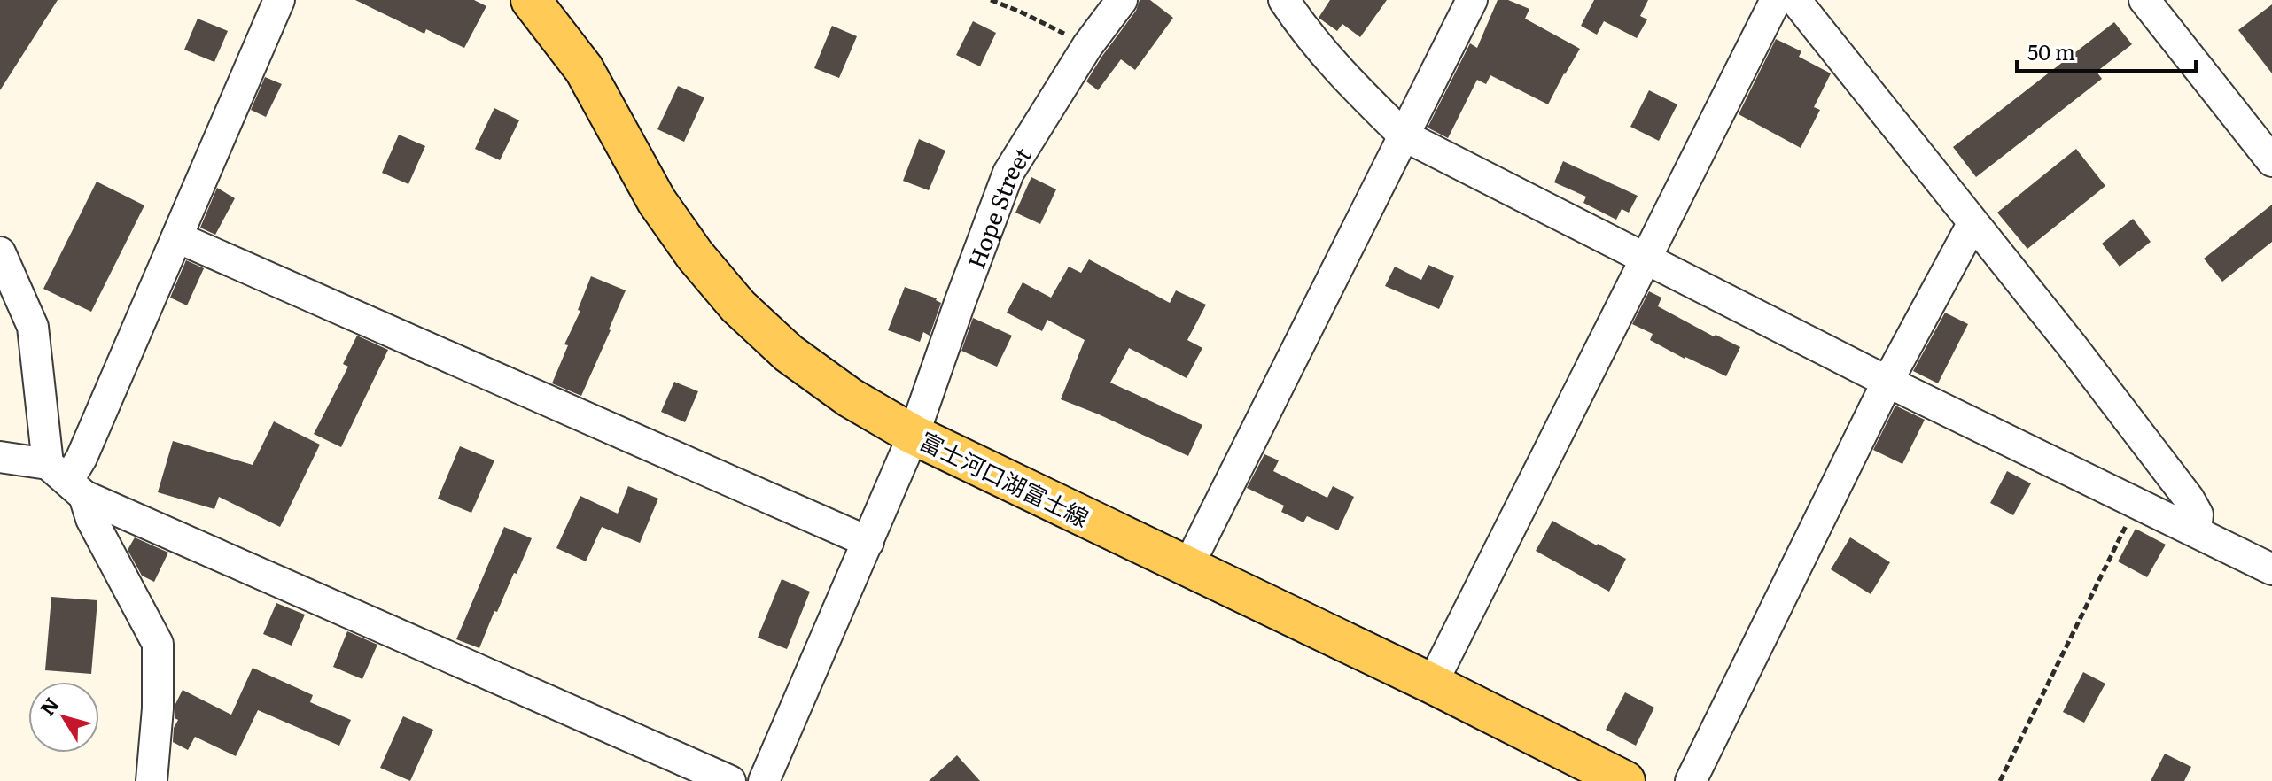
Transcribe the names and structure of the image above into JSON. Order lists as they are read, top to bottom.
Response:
{
  "streets": {
    "main road": ["富士河口湖富士線"],
    "street": ["Hope Street"]
  },
  "crossings": [
    ["Hope Street", "富士河口湖富士線"]
  ],
  "scale_bar": "50 m",
  "north": "top left"
}
